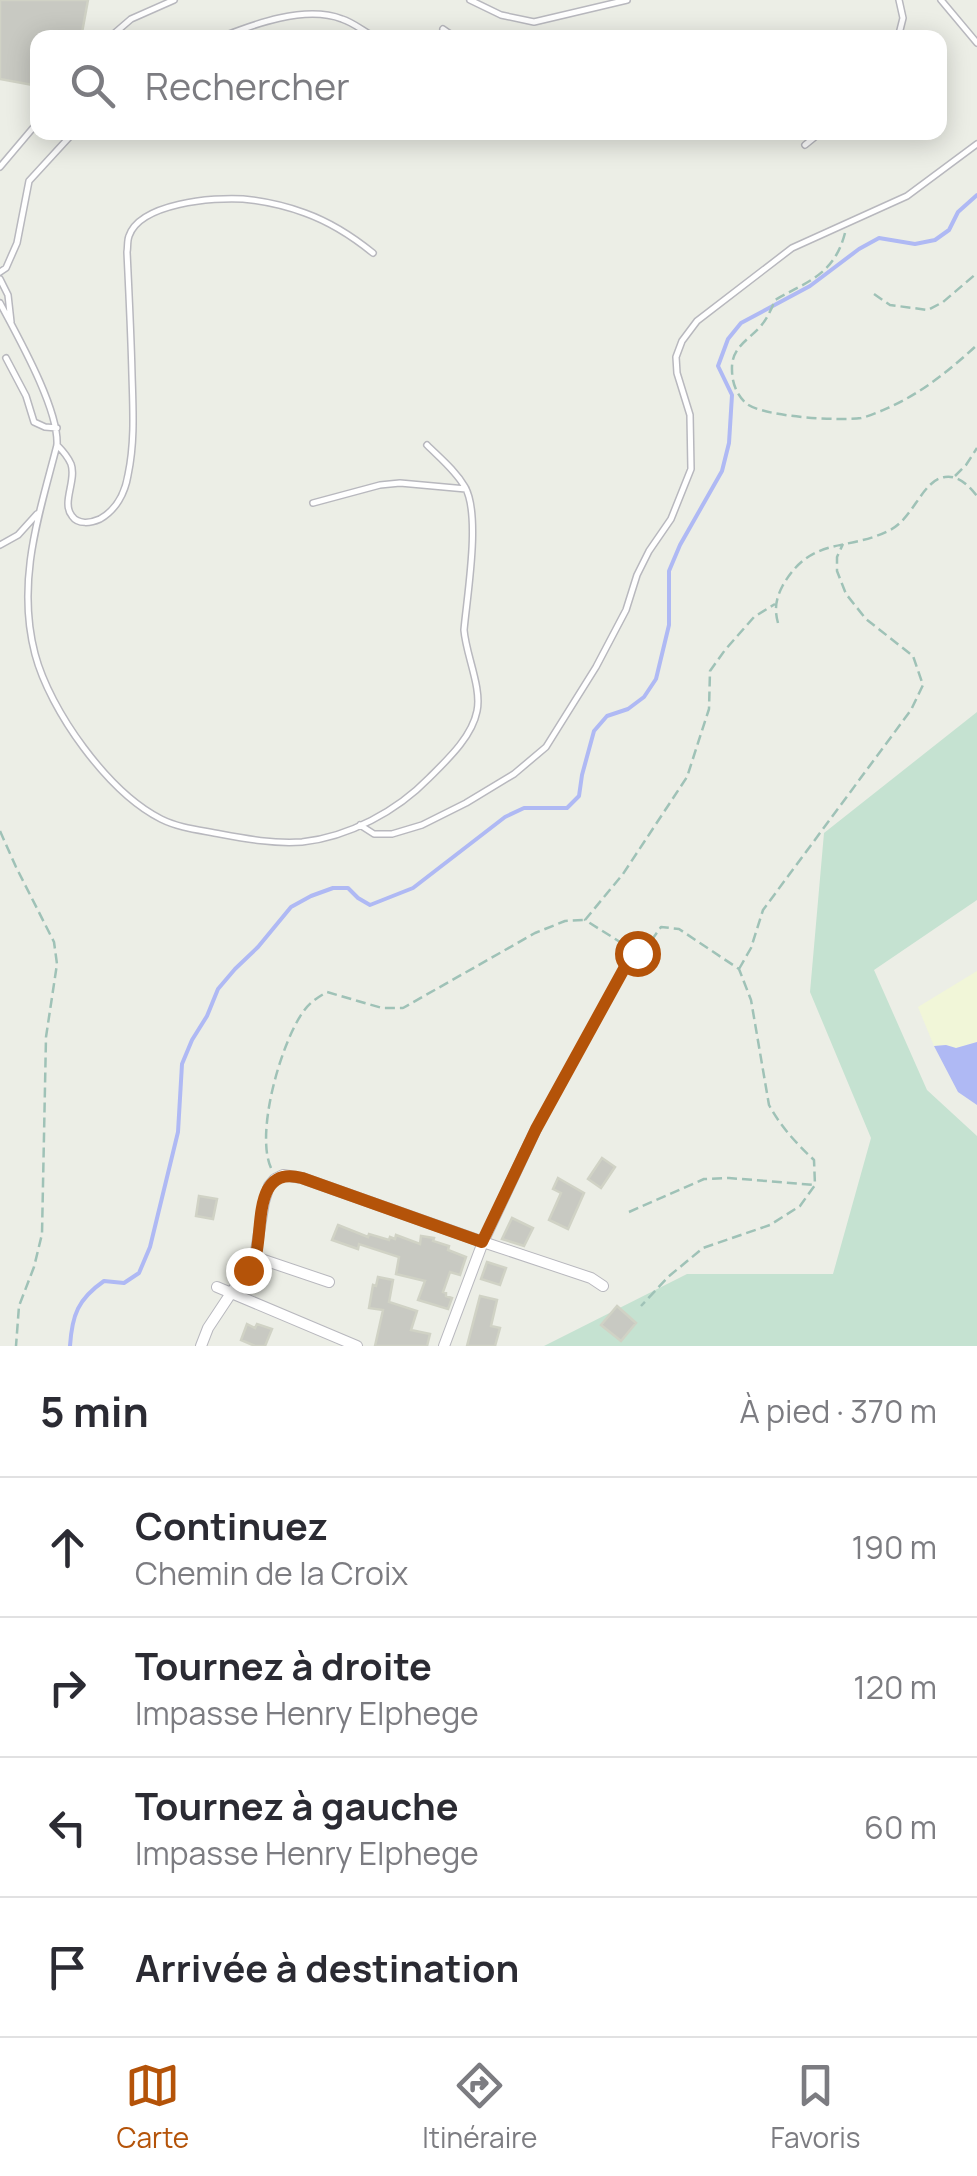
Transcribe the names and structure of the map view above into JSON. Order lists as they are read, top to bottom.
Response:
{
  "page": {
    "search": "Rechercher",
    "heading": ["5 min", "À pied · 370 m"],
    "list": [
      ["Continuez", "Chemin de la Croix", "190 m"],
      ["Tournez à droite", "Impasse Henry Elphege", "120 m"],
      ["Tournez à gauche", "Impasse Henry Elphege", "60 m"],
      "Arrivée à destination"
    ],
    "nav": ["Carte", "Itinéraire", "Favoris"]
  }
}
